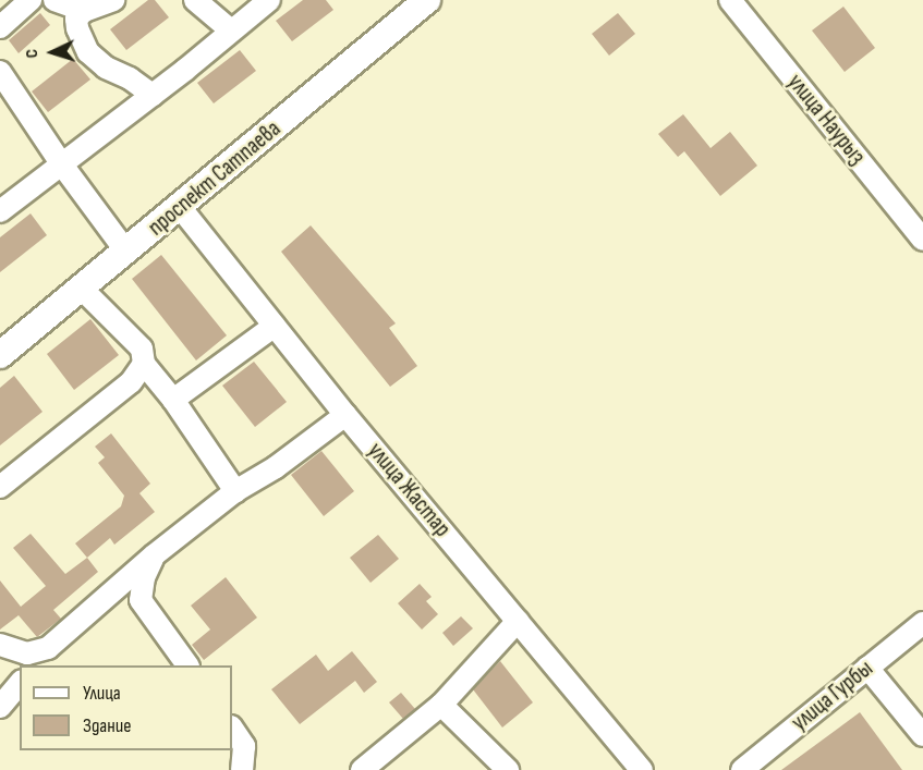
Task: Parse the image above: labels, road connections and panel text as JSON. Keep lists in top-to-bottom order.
{
  "streets": {
    "street": [
      "улица Наурыз",
      "проспект Сатпаева",
      "улица Жастар",
      "улица Гурбы"
    ]
  },
  "crossings": [
    ["проспект Сатпаева", "улица Жастар"]
  ],
  "legend": ["Улица", "Здание"],
  "north": "left"
}
